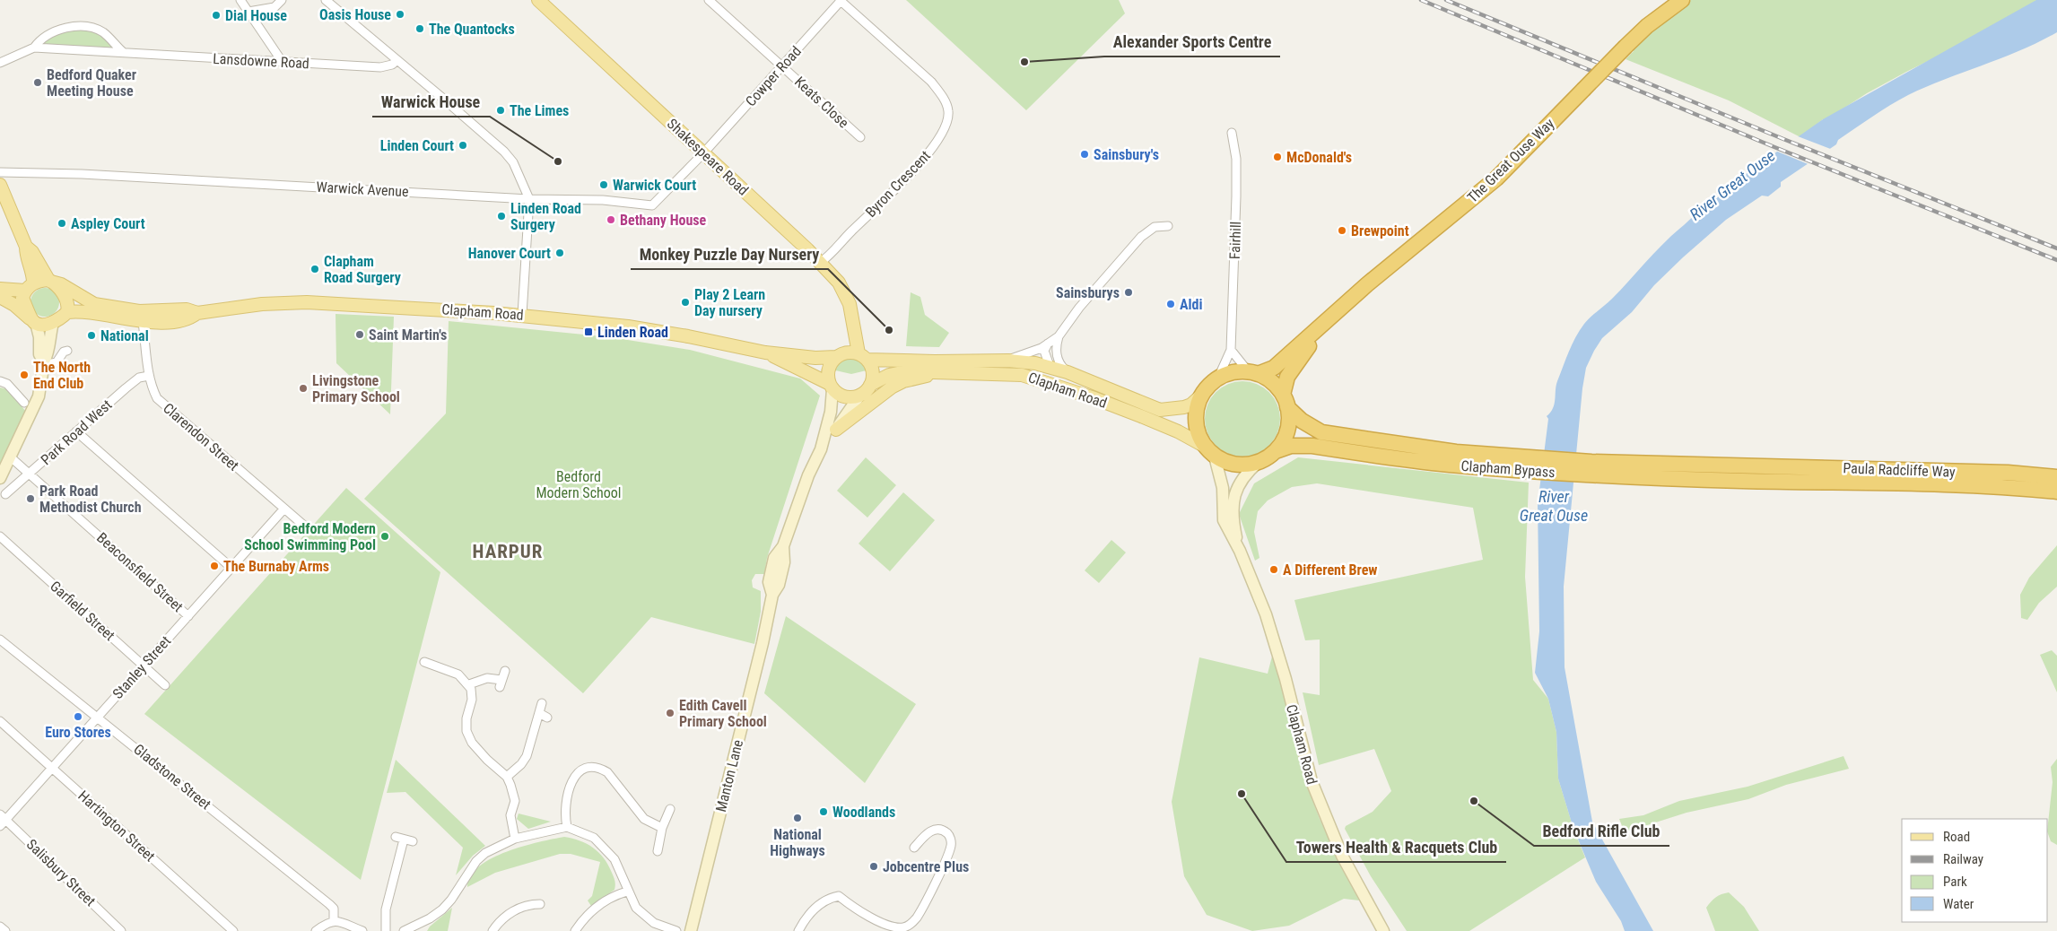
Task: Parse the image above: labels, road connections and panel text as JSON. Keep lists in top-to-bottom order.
{
  "streets": {
    "highway": ["The Great Ouse Way", "Clapham Bypass", "Paula Radcliffe Way"],
    "main road": ["Shakespeare Road", "Clapham Road"],
    "street": [
      "Lansdowne Road",
      "Cowper Road",
      "Keats Close",
      "Byron Crescent",
      "Warwick Avenue",
      "Fairhill",
      "Park Road West",
      "Clarendon Street",
      "Beaconsfield Street",
      "Garfield Street",
      "Stanley Street",
      "Manton Lane",
      "Gladstone Street",
      "Hartington Street",
      "Salisbury Street"
    ]
  },
  "crossings": [
    ["Cowper Road", "Keats Close"],
    ["Cowper Road", "Shakespeare Road"],
    ["Cowper Road", "Byron Crescent"],
    ["Cowper Road", "Warwick Avenue"],
    ["Shakespeare Road", "Byron Crescent"],
    ["Shakespeare Road", "Warwick Avenue"],
    ["Shakespeare Road", "Clapham Road"],
    ["Shakespeare Road", "Manton Lane"],
    ["The Great Ouse Way", "Fairhill"],
    ["The Great Ouse Way", "Clapham Road"],
    ["The Great Ouse Way", "Clapham Bypass"],
    ["Fairhill", "Clapham Road"],
    ["Fairhill", "Clapham Bypass"],
    ["Clapham Road", "Clarendon Street"],
    ["Clapham Road", "Clapham Bypass"],
    ["Clapham Road", "Manton Lane"],
    ["Park Road West", "Clarendon Street"],
    ["Park Road West", "Beaconsfield Street"],
    ["Clarendon Street", "Stanley Street"],
    ["Clapham Bypass", "Paula Radcliffe Way"],
    ["Beaconsfield Street", "Stanley Street"],
    ["Garfield Street", "Stanley Street"],
    ["Stanley Street", "Gladstone Street"],
    ["Stanley Street", "Hartington Street"],
    ["Stanley Street", "Salisbury Street"]
  ],
  "districts": ["HARPUR"],
  "water": ["River Great Ouse"],
  "parks": ["Bedford Modern School"],
  "places": {
    "other": [
      "Oasis House",
      "Dial House",
      "The Quantocks",
      "Alexander Sports Centre",
      "Bedford Quaker Meeting House",
      "The Limes",
      "Linden Court",
      "Sainsbury's",
      "McDonald's",
      "Warwick House",
      "Warwick Court",
      "Linden Road Surgery",
      "Bethany House",
      "Aspley Court",
      "Brewpoint",
      "Hanover Court",
      "Clapham Road Surgery",
      "Sainsburys",
      "Play 2 Learn Day nursery",
      "Aldi",
      "Monkey Puzzle Day Nursery",
      "Saint Martin's",
      "National",
      "The North End Club",
      "Livingstone Primary School",
      "Park Road Methodist Church",
      "Bedford Modern School Swimming Pool",
      "The Burnaby Arms",
      "A Different Brew",
      "Edith Cavell Primary School",
      "Euro Stores",
      "Towers Health & Racquets Club",
      "Bedford Rifle Club",
      "Woodlands",
      "National Highways",
      "Jobcentre Plus"
    ],
    "transit": ["Linden Road"]
  },
  "legend": [
    "Road",
    "Railway",
    "Park",
    "Water"
  ]
}
